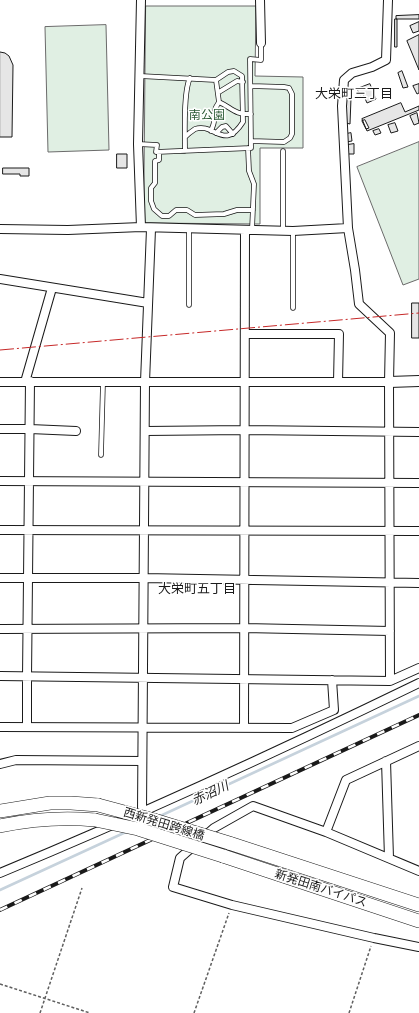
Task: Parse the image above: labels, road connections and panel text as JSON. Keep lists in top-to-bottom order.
{
  "streets": {
    "highway": ["西新発田跨線橋", "新発田南バイパス"]
  },
  "crossings": [
    ["西新発田跨線橋", "新発田南バイパス"]
  ],
  "districts": ["大栄町三丁目", "大栄町五丁目"],
  "water": ["赤沼川"],
  "parks": ["南公園"]
}
